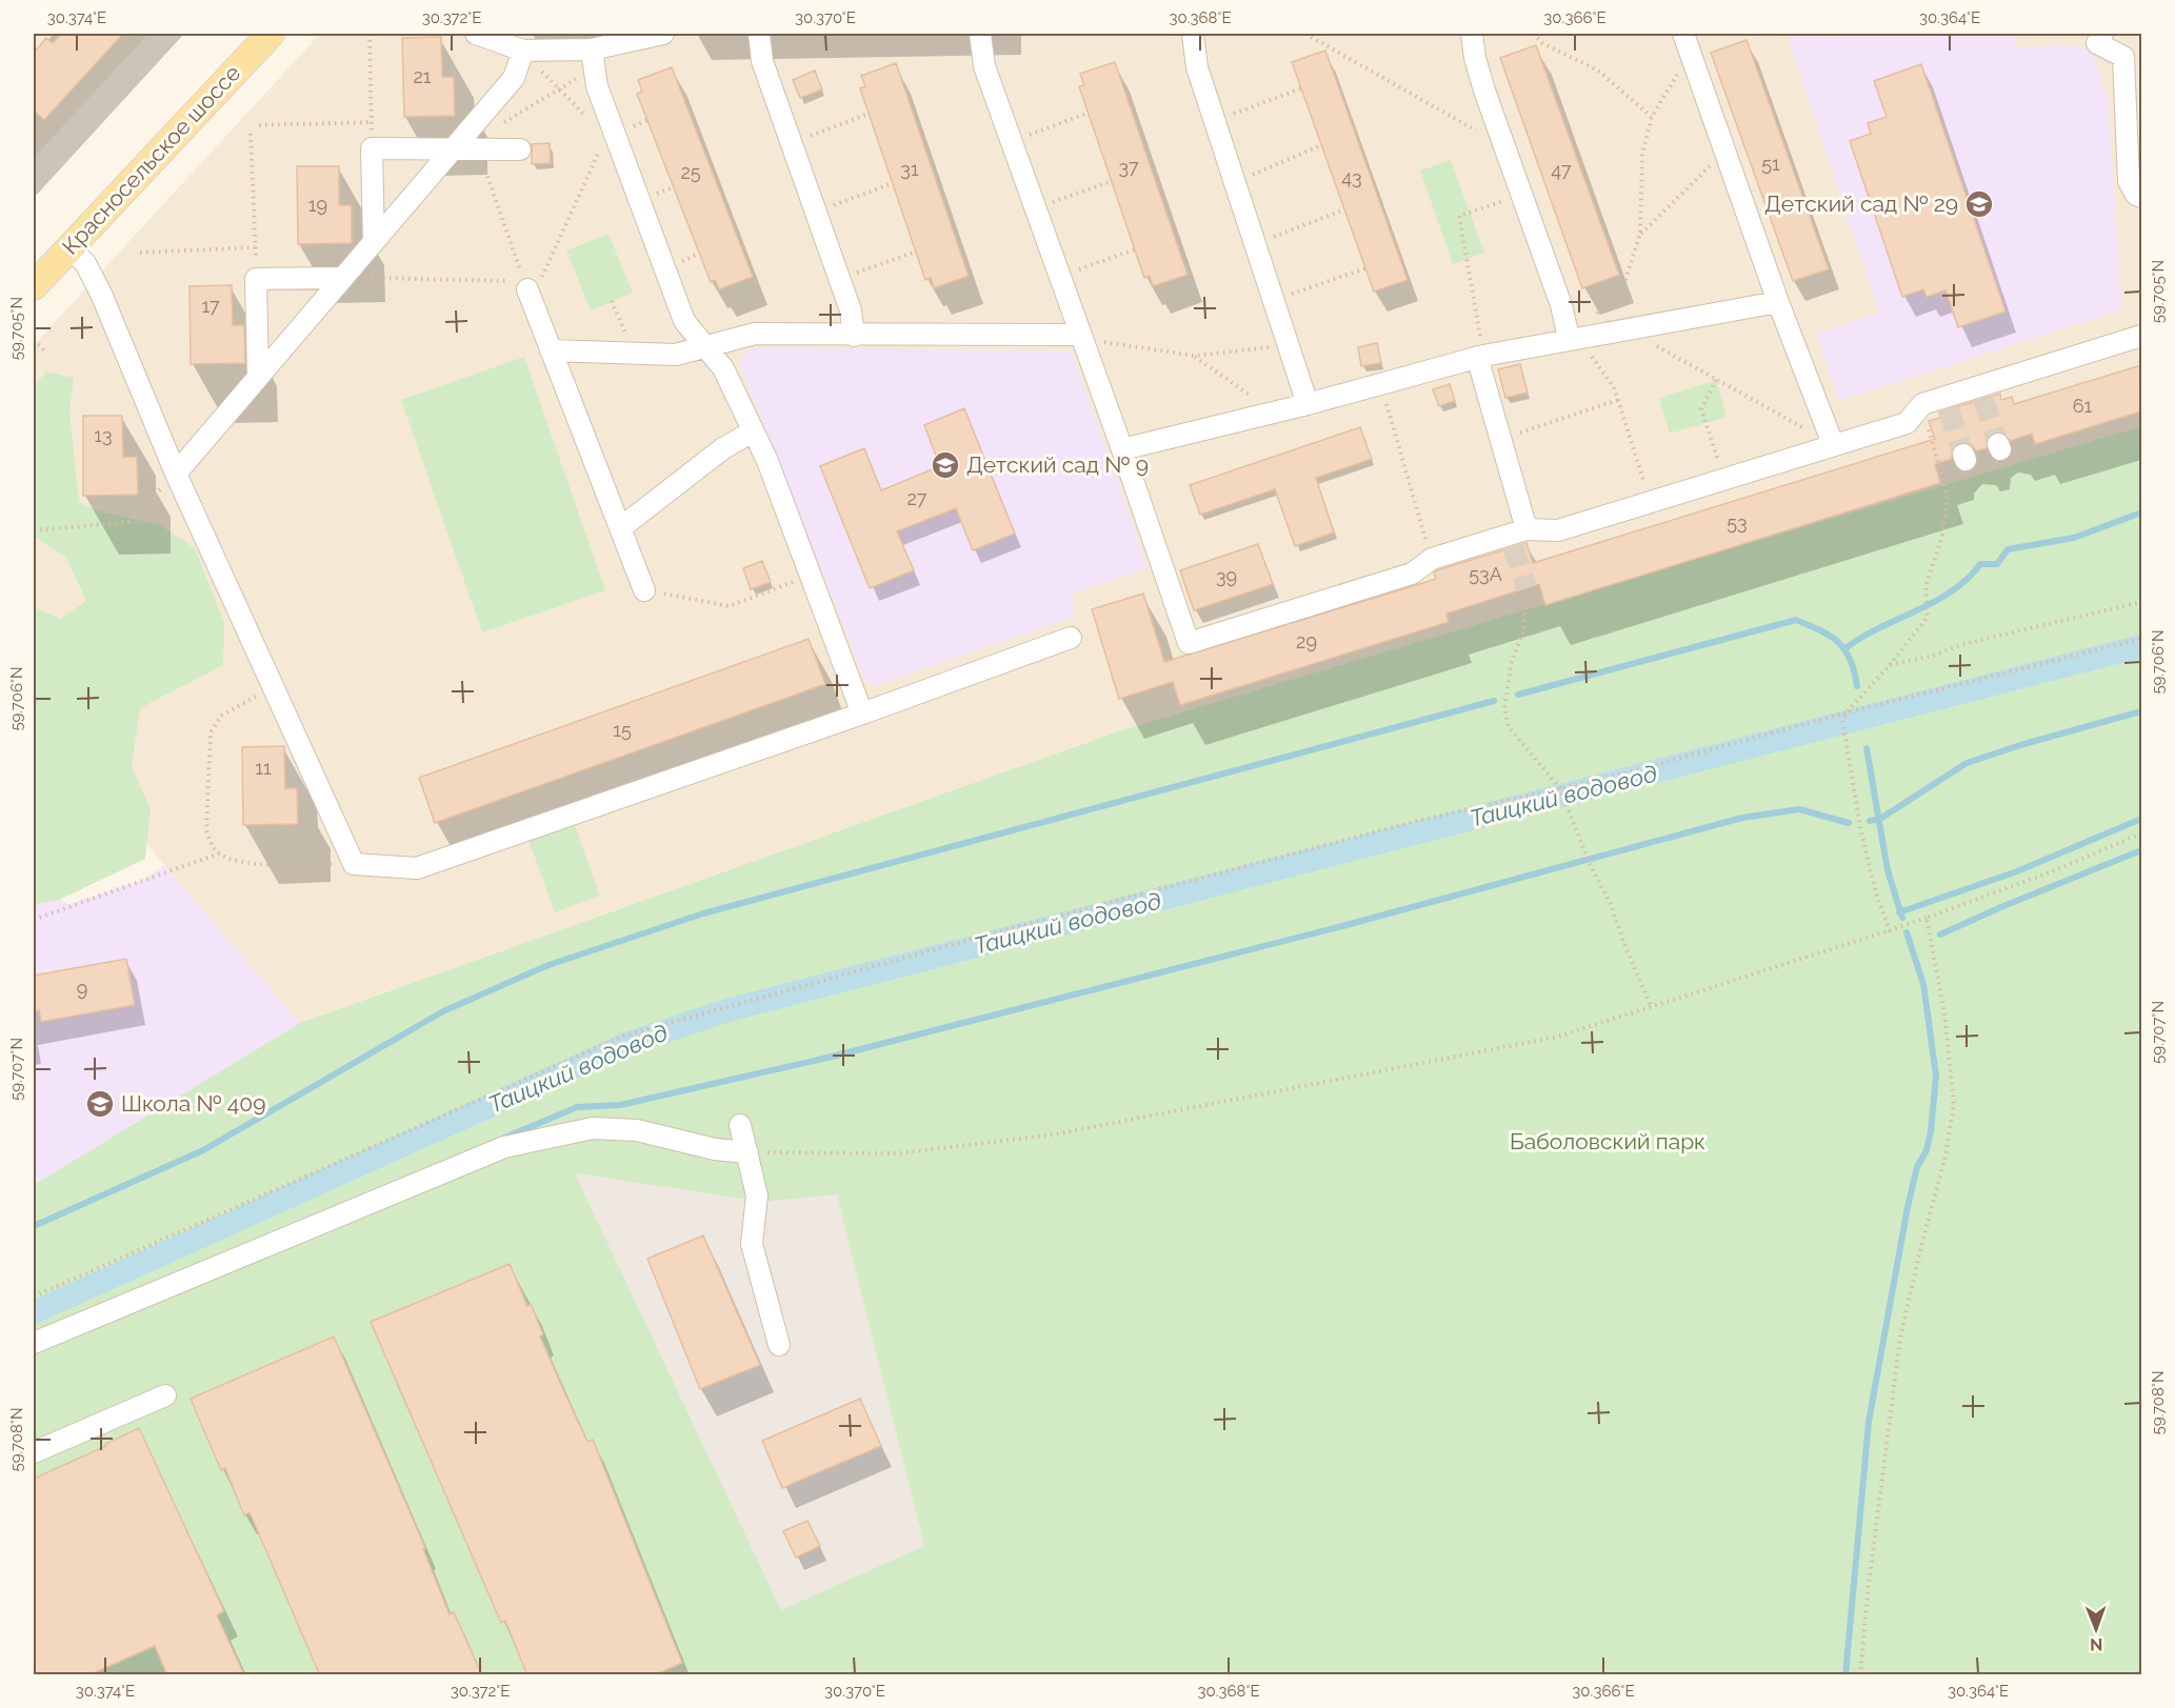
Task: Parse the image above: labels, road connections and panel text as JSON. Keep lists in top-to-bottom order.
{
  "streets": {
    "main road": ["Красносельское шоссе"]
  },
  "water": ["Таицкий водовод"],
  "parks": ["Баболовский парк"],
  "places": {
    "school or university": ["Детский сад № 29", "Детский сад № 9", "Школа № 409"]
  },
  "house_numbers": [
    "21",
    "51",
    "37",
    "31",
    "47",
    "25",
    "43",
    "19",
    "17",
    "61",
    "13",
    "27",
    "53",
    "53А",
    "39",
    "29",
    "15",
    "11",
    "9"
  ],
  "north": "bottom",
  "coordinates": [
    "30.374°E",
    "30.372°E",
    "30.370°E",
    "30.368°E",
    "30.366°E",
    "30.364°E",
    "59.705°N",
    "59.706°N",
    "59.707°N",
    "59.708°N"
  ]
}
